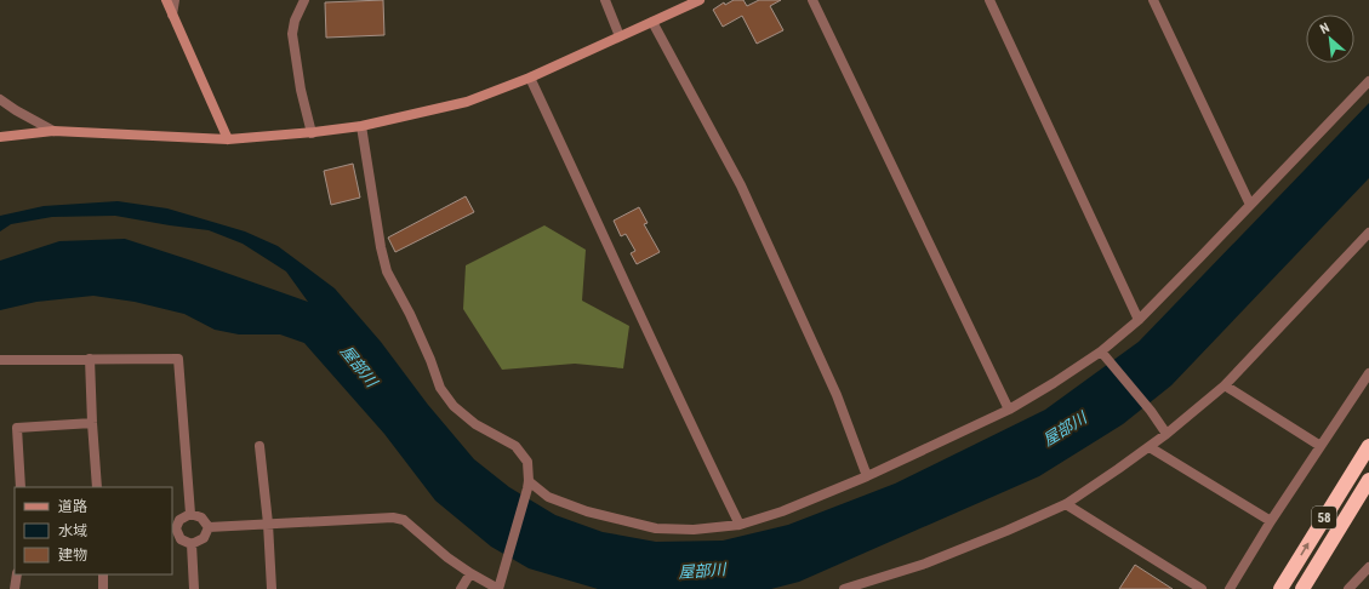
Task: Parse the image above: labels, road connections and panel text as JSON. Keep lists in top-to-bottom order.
{
  "streets": {
    "highway": ["58"]
  },
  "water": ["屋部川"],
  "legend": ["道路", "水域", "建物"],
  "north": "top left"
}
